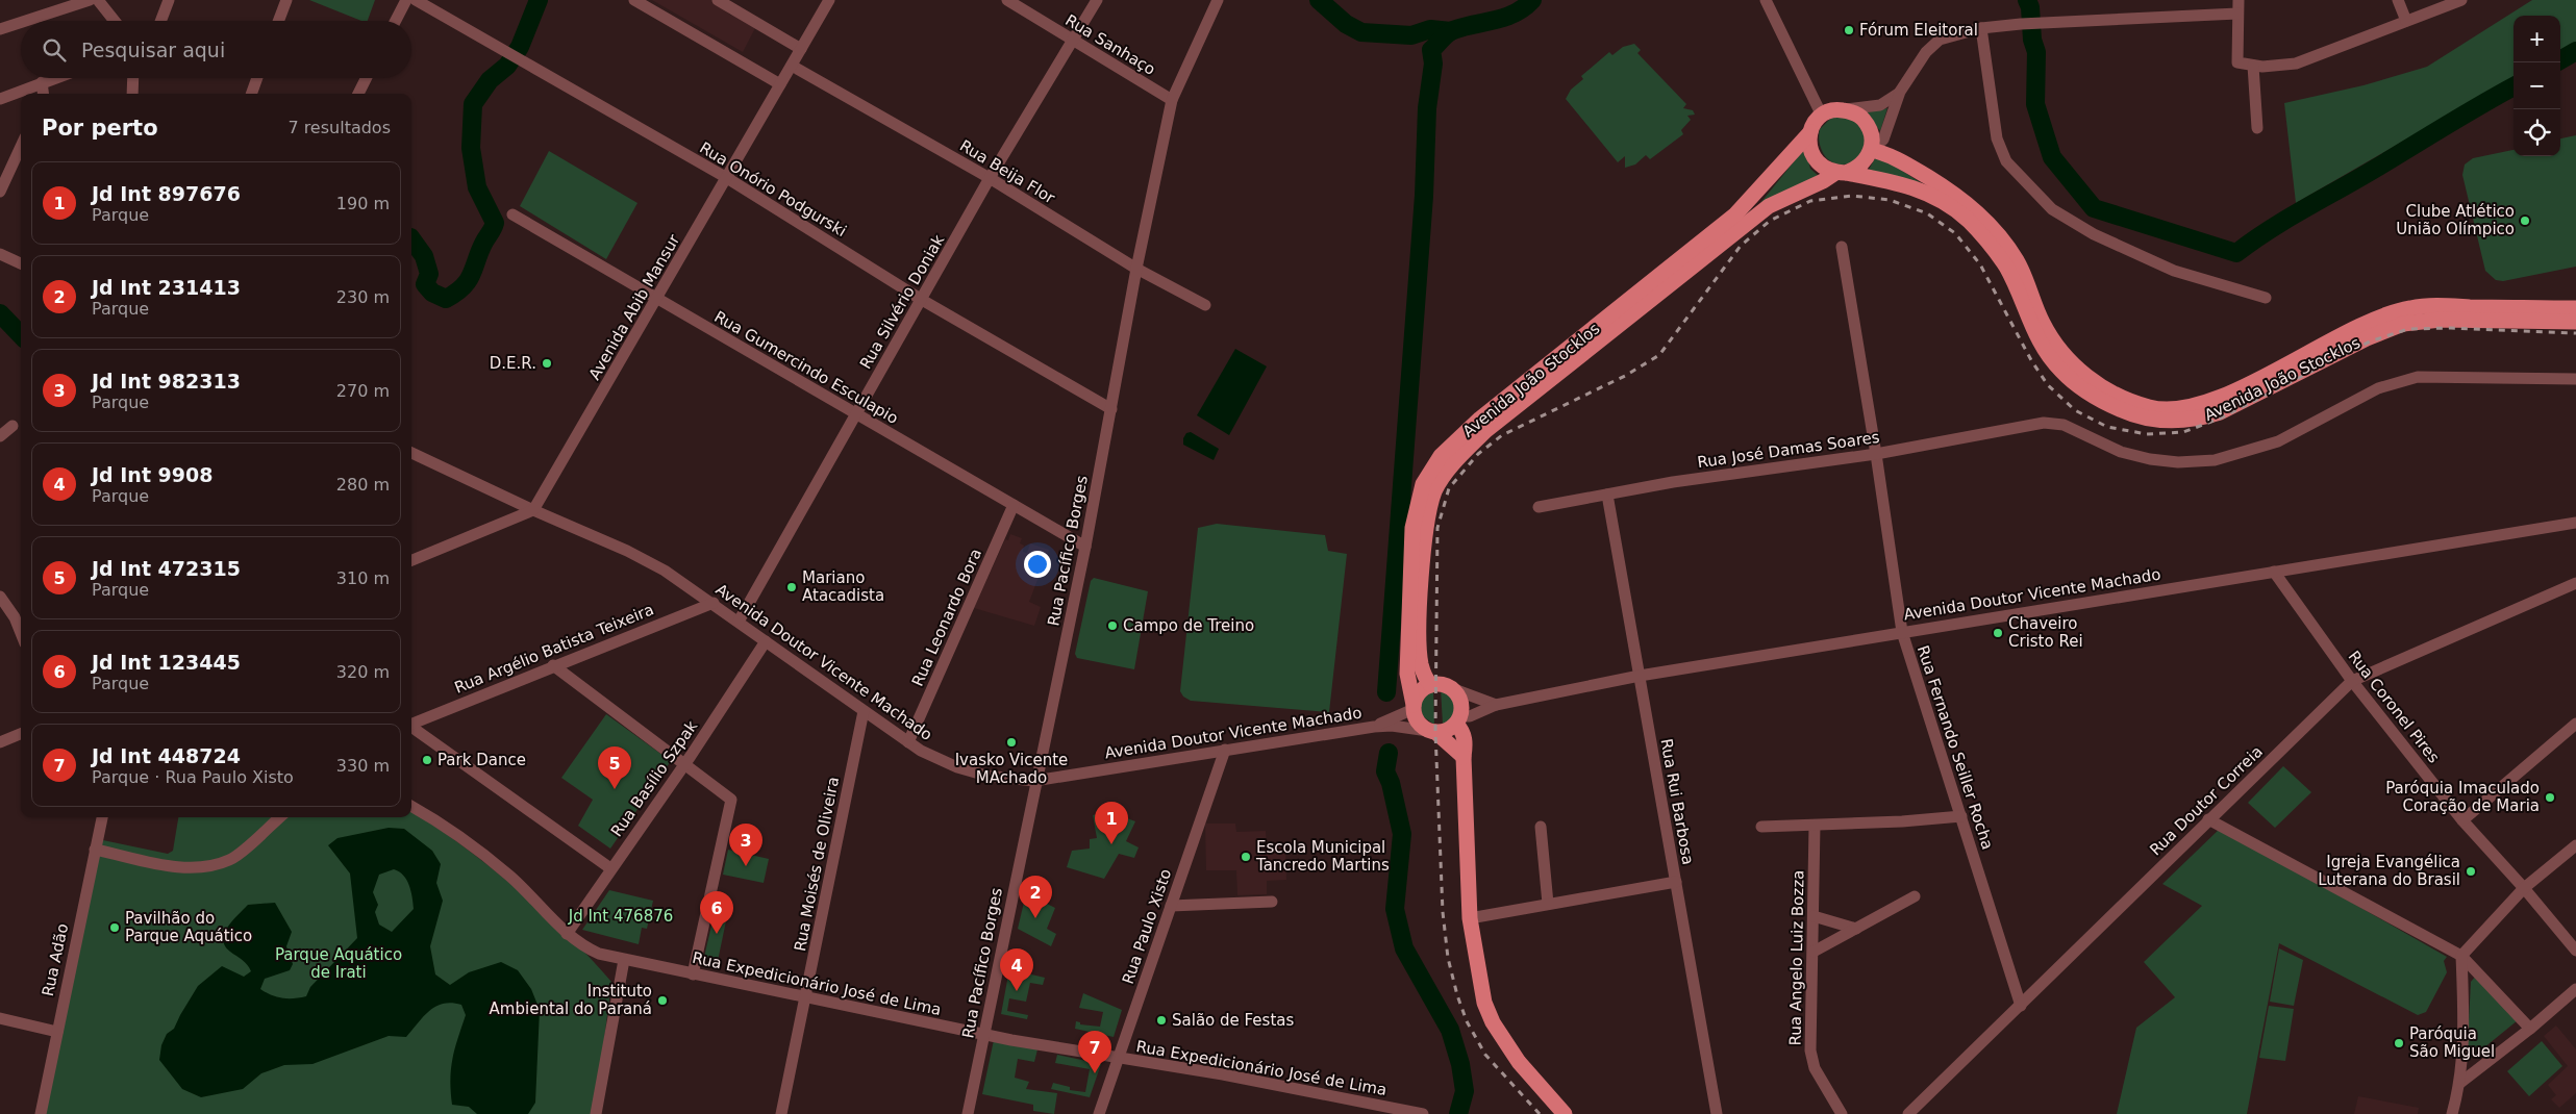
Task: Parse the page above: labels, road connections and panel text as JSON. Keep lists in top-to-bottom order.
{
  "streets": {
    "main road": ["Avenida João Stocklos"],
    "street": [
      "Rua Sanhaço",
      "Rua Beija Flor",
      "Rua Onório Podgurski",
      "Rua Silvério Doniak",
      "Avenida Abib Mansur",
      "Rua Gumercindo Esculapio",
      "Rua José Damas Soares",
      "Rua Pacífico Borges",
      "Avenida Doutor Vicente Machado",
      "Rua Leonardo Bora",
      "Rua Argélio Batista Teixeira",
      "Rua Coronel Pires",
      "Rua Fernando Seiller Rocha",
      "Rua Basílio Szpak",
      "Rua Doutor Correia",
      "Rua Rui Barbosa",
      "Rua Moisés de Oliveira",
      "Rua Paulo Xisto",
      "Rua Angelo Luiz Bozza",
      "Rua Adão",
      "Rua Expedicionário José de Lima"
    ]
  },
  "crossings": [
    ["Rua Sanhaço", "Rua Silvério Doniak"],
    ["Rua Sanhaço", "Rua Pacífico Borges"],
    ["Rua Beija Flor", "Rua Silvério Doniak"],
    ["Rua Beija Flor", "Avenida Abib Mansur"],
    ["Rua Beija Flor", "Rua Pacífico Borges"],
    ["Rua Onório Podgurski", "Rua Silvério Doniak"],
    ["Rua Onório Podgurski", "Avenida Abib Mansur"],
    ["Rua Onório Podgurski", "Rua Pacífico Borges"],
    ["Rua Silvério Doniak", "Rua Gumercindo Esculapio"],
    ["Rua Silvério Doniak", "Avenida Doutor Vicente Machado"],
    ["Avenida Abib Mansur", "Rua Gumercindo Esculapio"],
    ["Avenida Abib Mansur", "Avenida Doutor Vicente Machado"],
    ["Rua Gumercindo Esculapio", "Rua Pacífico Borges"],
    ["Rua Gumercindo Esculapio", "Rua Leonardo Bora"],
    ["Avenida João Stocklos", "Avenida Doutor Vicente Machado"],
    ["Rua José Damas Soares", "Rua Fernando Seiller Rocha"],
    ["Rua José Damas Soares", "Rua Rui Barbosa"],
    ["Rua Pacífico Borges", "Avenida Doutor Vicente Machado"],
    ["Rua Pacífico Borges", "Rua Expedicionário José de Lima"],
    ["Avenida Doutor Vicente Machado", "Rua Leonardo Bora"],
    ["Avenida Doutor Vicente Machado", "Rua Argélio Batista Teixeira"],
    ["Avenida Doutor Vicente Machado", "Rua Coronel Pires"],
    ["Avenida Doutor Vicente Machado", "Rua Fernando Seiller Rocha"],
    ["Avenida Doutor Vicente Machado", "Rua Basílio Szpak"],
    ["Avenida Doutor Vicente Machado", "Rua Rui Barbosa"],
    ["Avenida Doutor Vicente Machado", "Rua Moisés de Oliveira"],
    ["Avenida Doutor Vicente Machado", "Rua Paulo Xisto"],
    ["Rua Coronel Pires", "Rua Doutor Correia"],
    ["Rua Fernando Seiller Rocha", "Rua Doutor Correia"],
    ["Rua Basílio Szpak", "Rua Expedicionário José de Lima"],
    ["Rua Moisés de Oliveira", "Rua Expedicionário José de Lima"],
    ["Rua Paulo Xisto", "Rua Expedicionário José de Lima"]
  ],
  "parks": ["Jd Int 476876", "Parque Aquático de Irati"],
  "places": [
    "Fórum Eleitoral",
    "Clube Atlético União Olímpico",
    "D.E.R.",
    "Mariano Atacadista",
    "Campo de Treino",
    "Chaveiro Cristo Rei",
    "Ivasko Vicente MAchado",
    "Park Dance",
    "Paróquia Imaculado Coração de Maria",
    "Escola Municipal Tancredo Martins",
    "Igreja Evangélica Luterana do Brasil",
    "Pavilhão do Parque Aquático",
    "Instituto Ambiental do Paraná",
    "Salão de Festas",
    "Paróquia São Miguel"
  ],
  "page": {
    "map_buttons": ["+", "−"],
    "search": "Pesquisar aqui",
    "heading": ["Por perto", "7 resultados"],
    "list": [
      {
        "mark": "1",
        "name": "Jd Int 897676",
        "note": "Parque",
        "value": "190 m"
      },
      {
        "mark": "2",
        "name": "Jd Int 231413",
        "note": "Parque",
        "value": "230 m"
      },
      {
        "mark": "3",
        "name": "Jd Int 982313",
        "note": "Parque",
        "value": "270 m"
      },
      {
        "mark": "4",
        "name": "Jd Int 9908",
        "note": "Parque",
        "value": "280 m"
      },
      {
        "mark": "5",
        "name": "Jd Int 472315",
        "note": "Parque",
        "value": "310 m"
      },
      {
        "mark": "6",
        "name": "Jd Int 123445",
        "note": "Parque",
        "value": "320 m"
      },
      {
        "mark": "7",
        "name": "Jd Int 448724",
        "note": "Parque · Rua Paulo Xisto",
        "value": "330 m"
      }
    ],
    "pins": [
      "5",
      "1",
      "3",
      "2",
      "6",
      "4",
      "7"
    ]
  }
}
